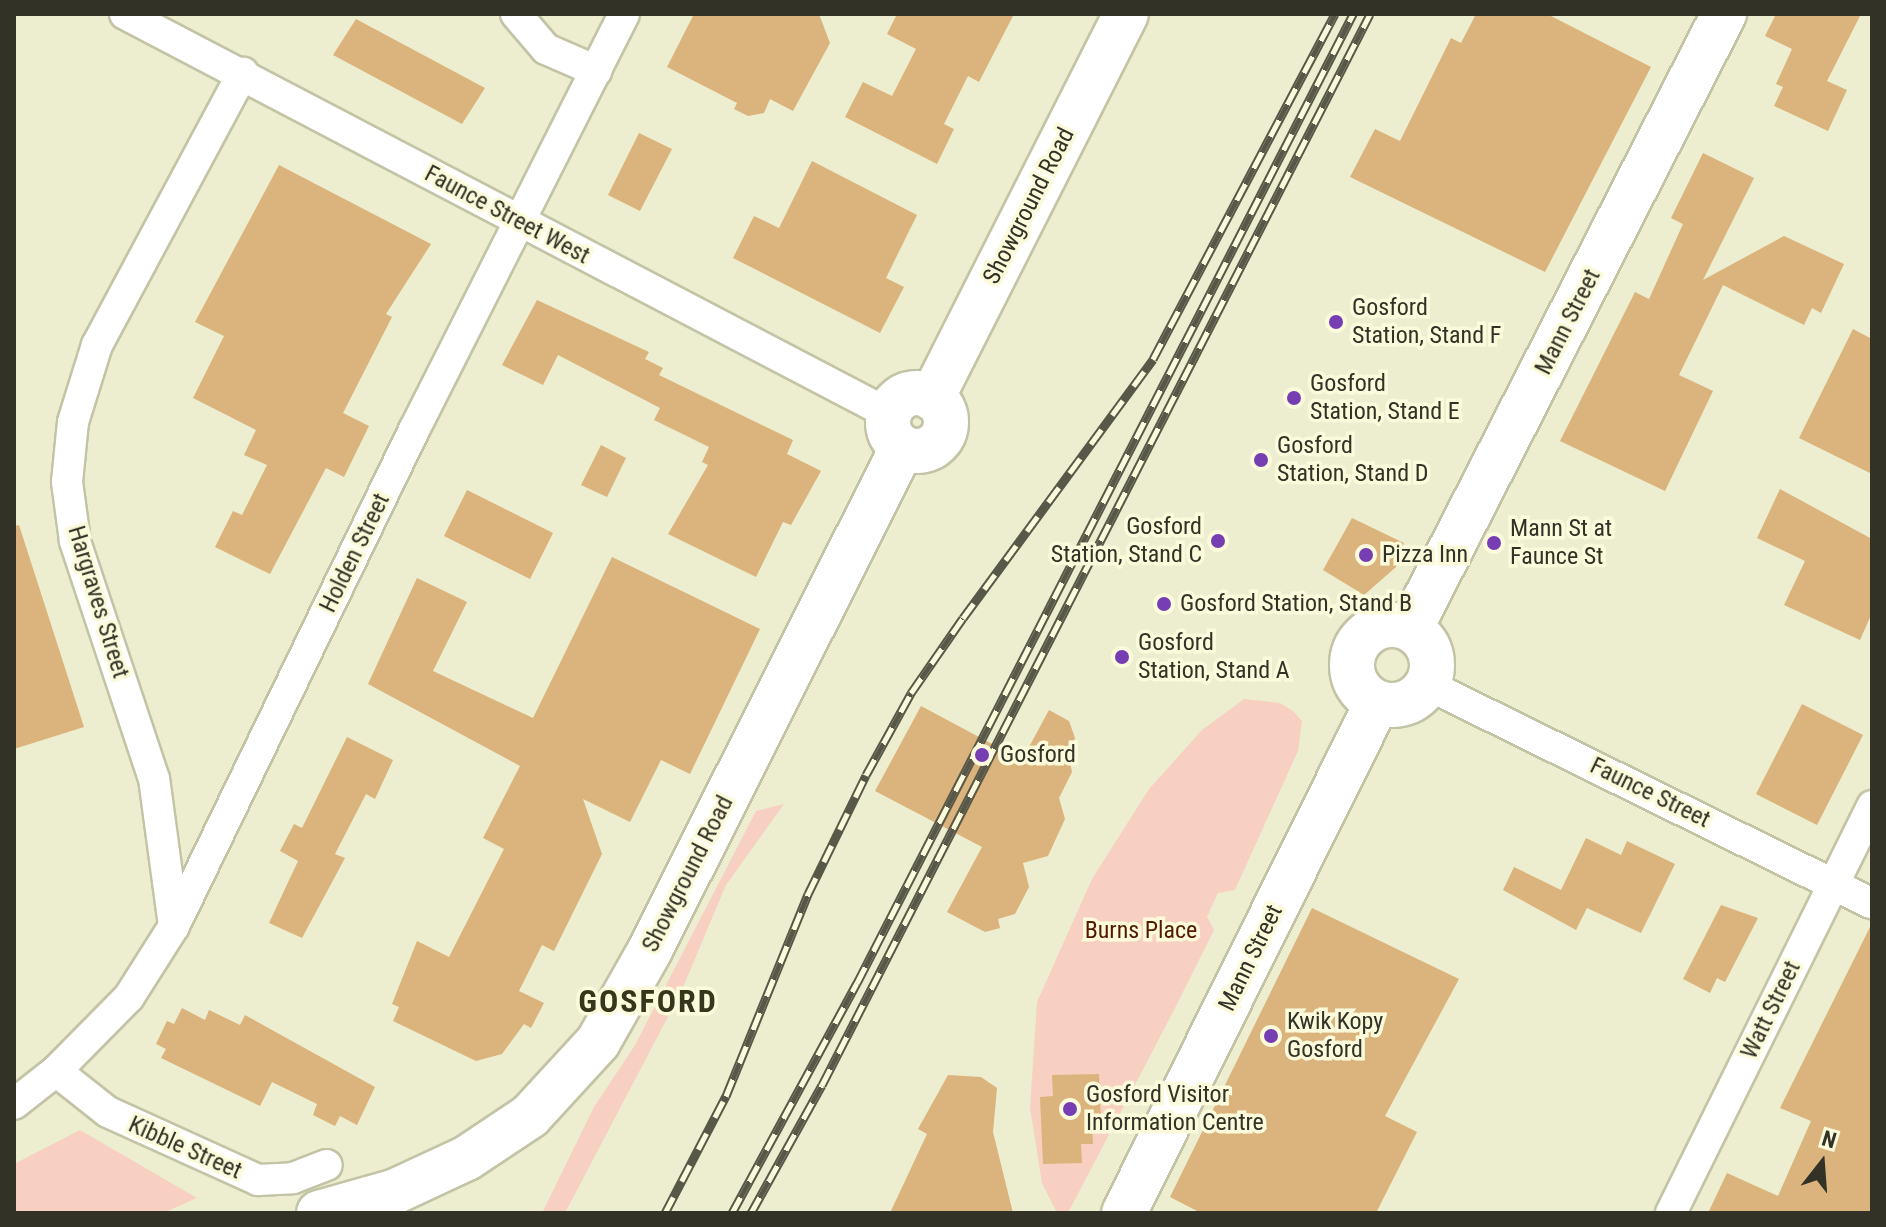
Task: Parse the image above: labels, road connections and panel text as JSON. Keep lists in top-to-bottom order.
{
  "streets": {
    "street": [
      "Showground Road",
      "Faunce Street West",
      "Mann Street",
      "Holden Street",
      "Hargraves Street",
      "Faunce Street",
      "Watt Street",
      "Kibble Street"
    ]
  },
  "crossings": [
    ["Showground Road", "Faunce Street West"],
    ["Faunce Street West", "Holden Street"],
    ["Faunce Street West", "Hargraves Street"],
    ["Mann Street", "Faunce Street"],
    ["Holden Street", "Hargraves Street"],
    ["Holden Street", "Kibble Street"],
    ["Faunce Street", "Watt Street"]
  ],
  "districts": ["GOSFORD"],
  "parks": ["Burns Place"],
  "places": [
    "Gosford Station, Stand F",
    "Gosford Station, Stand E",
    "Gosford Station, Stand D",
    "Gosford Station, Stand C",
    "Mann St at Faunce St",
    "Pizza Inn",
    "Gosford Station, Stand B",
    "Gosford Station, Stand A",
    "Gosford",
    "Kwik Kopy Gosford",
    "Gosford Visitor Information Centre"
  ],
  "north": "top"
}
